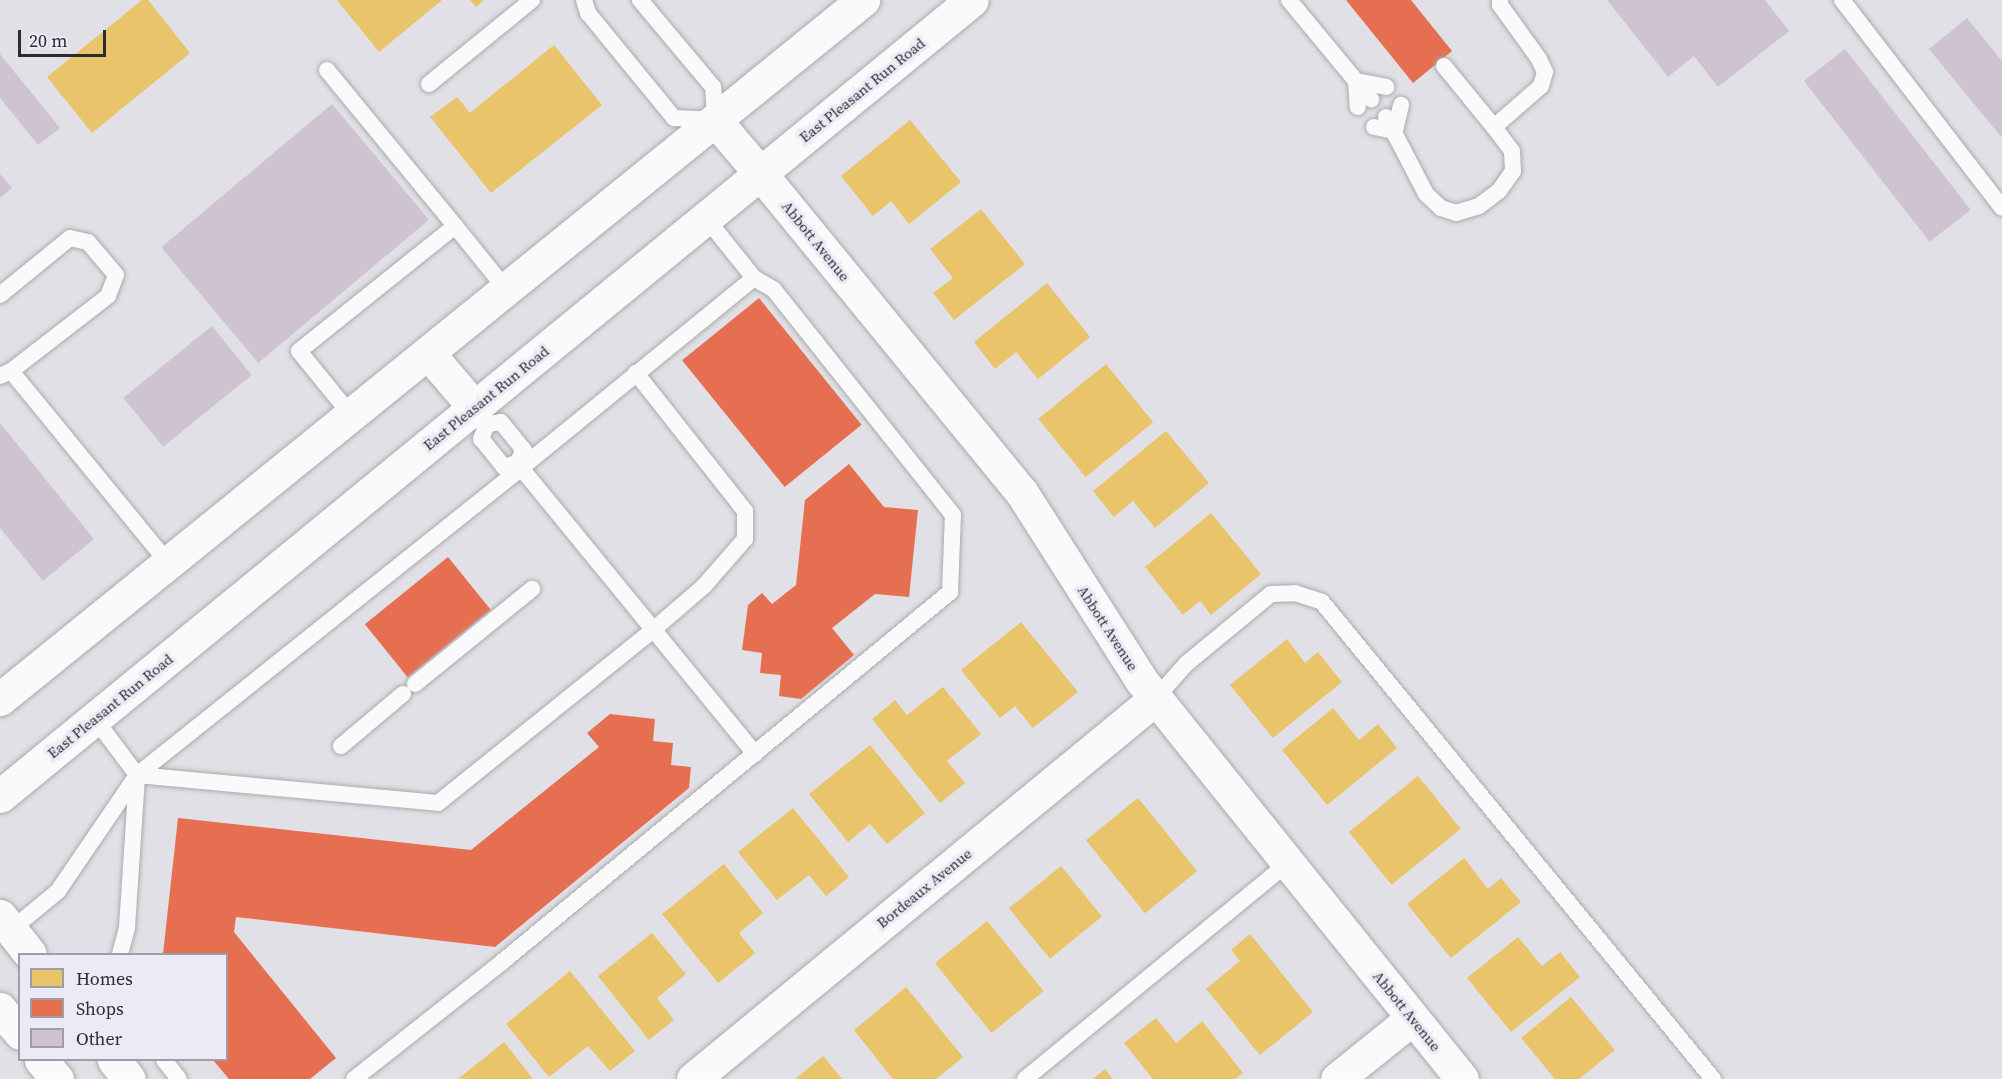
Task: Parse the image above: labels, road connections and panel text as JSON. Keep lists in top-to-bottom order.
{
  "streets": {
    "main road": ["East Pleasant Run Road", "Abbott Avenue", "Bordeaux Avenue"]
  },
  "crossings": [
    ["East Pleasant Run Road", "Abbott Avenue"],
    ["Abbott Avenue", "Bordeaux Avenue"]
  ],
  "legend": ["Homes", "Shops", "Other"],
  "scale_bar": "20 m"
}
